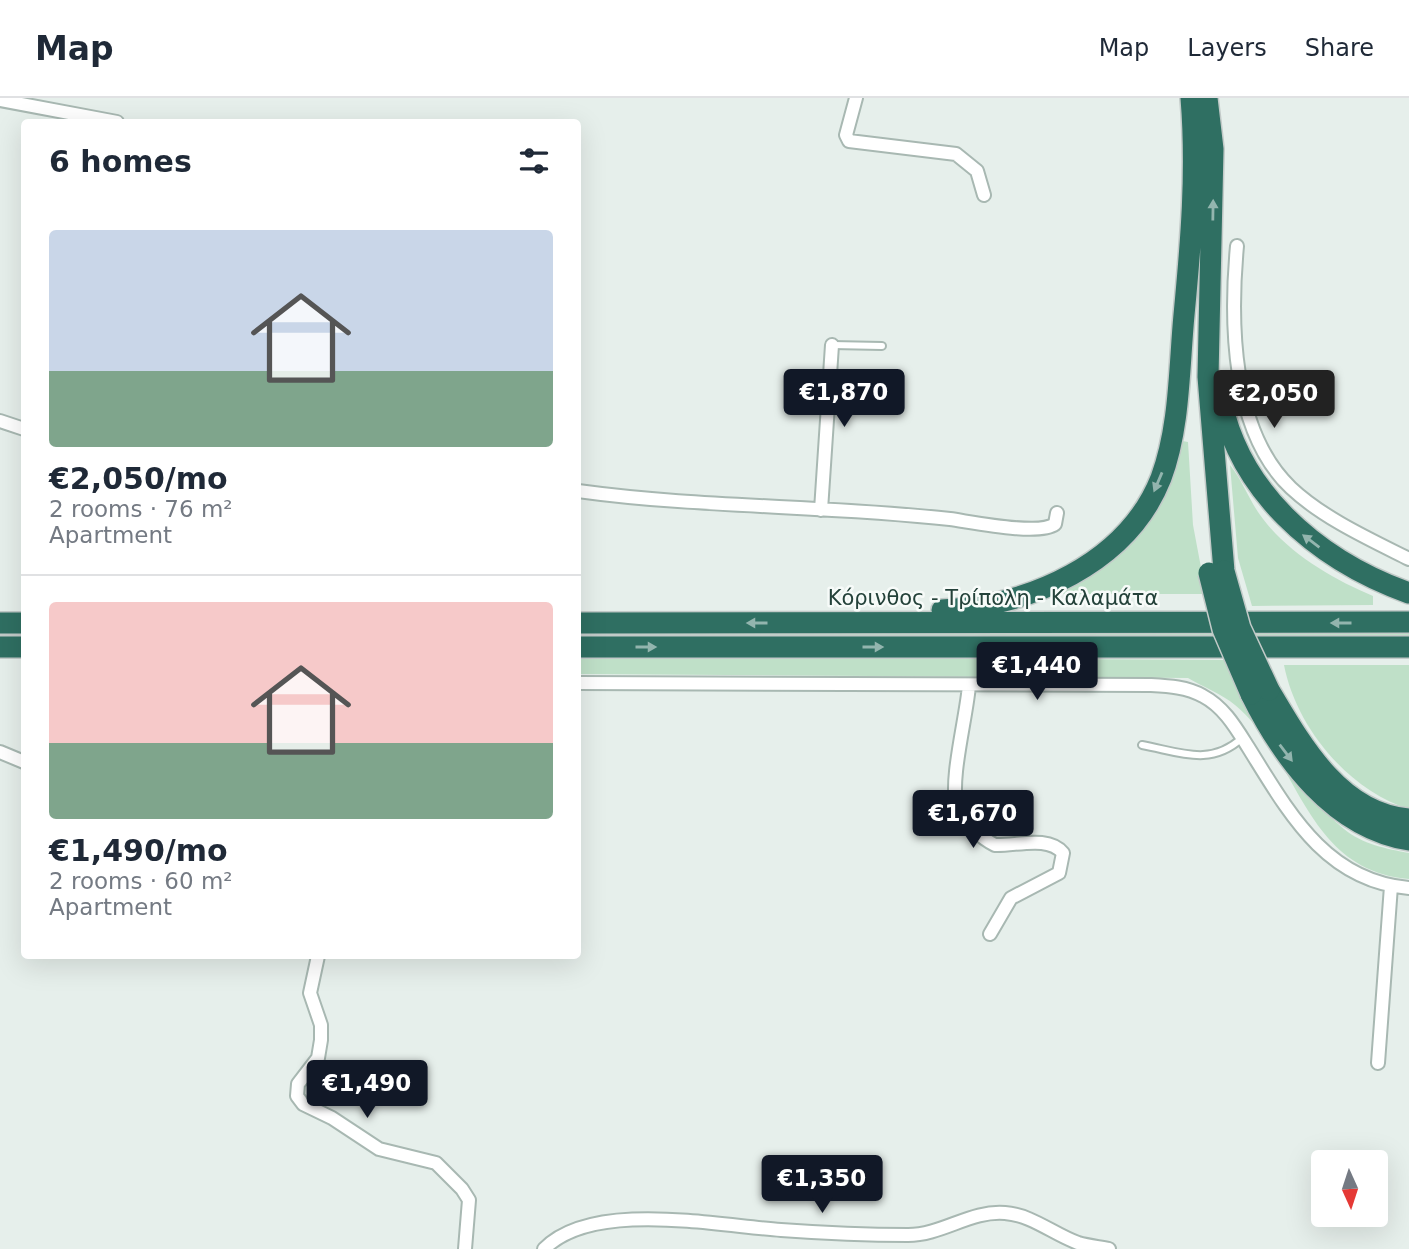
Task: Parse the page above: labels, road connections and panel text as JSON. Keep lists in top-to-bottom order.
{
  "streets": {
    "highway": ["Κόρινθος - Τρίπολη - Καλαμάτα"]
  },
  "north": "bottom",
  "page": {
    "header": "Map",
    "nav": ["Map", "Layers", "Share"],
    "heading": "6 homes",
    "list": [
      {
        "name": "€2,050/mo",
        "note": "2 rooms · 76 m² · Apartment"
      },
      {
        "name": "€1,490/mo",
        "note": "2 rooms · 60 m² · Apartment"
      }
    ],
    "price": [
      "€1,870",
      "€2,050",
      "€1,440",
      "€1,670",
      "€1,490",
      "€1,350"
    ]
  }
}
